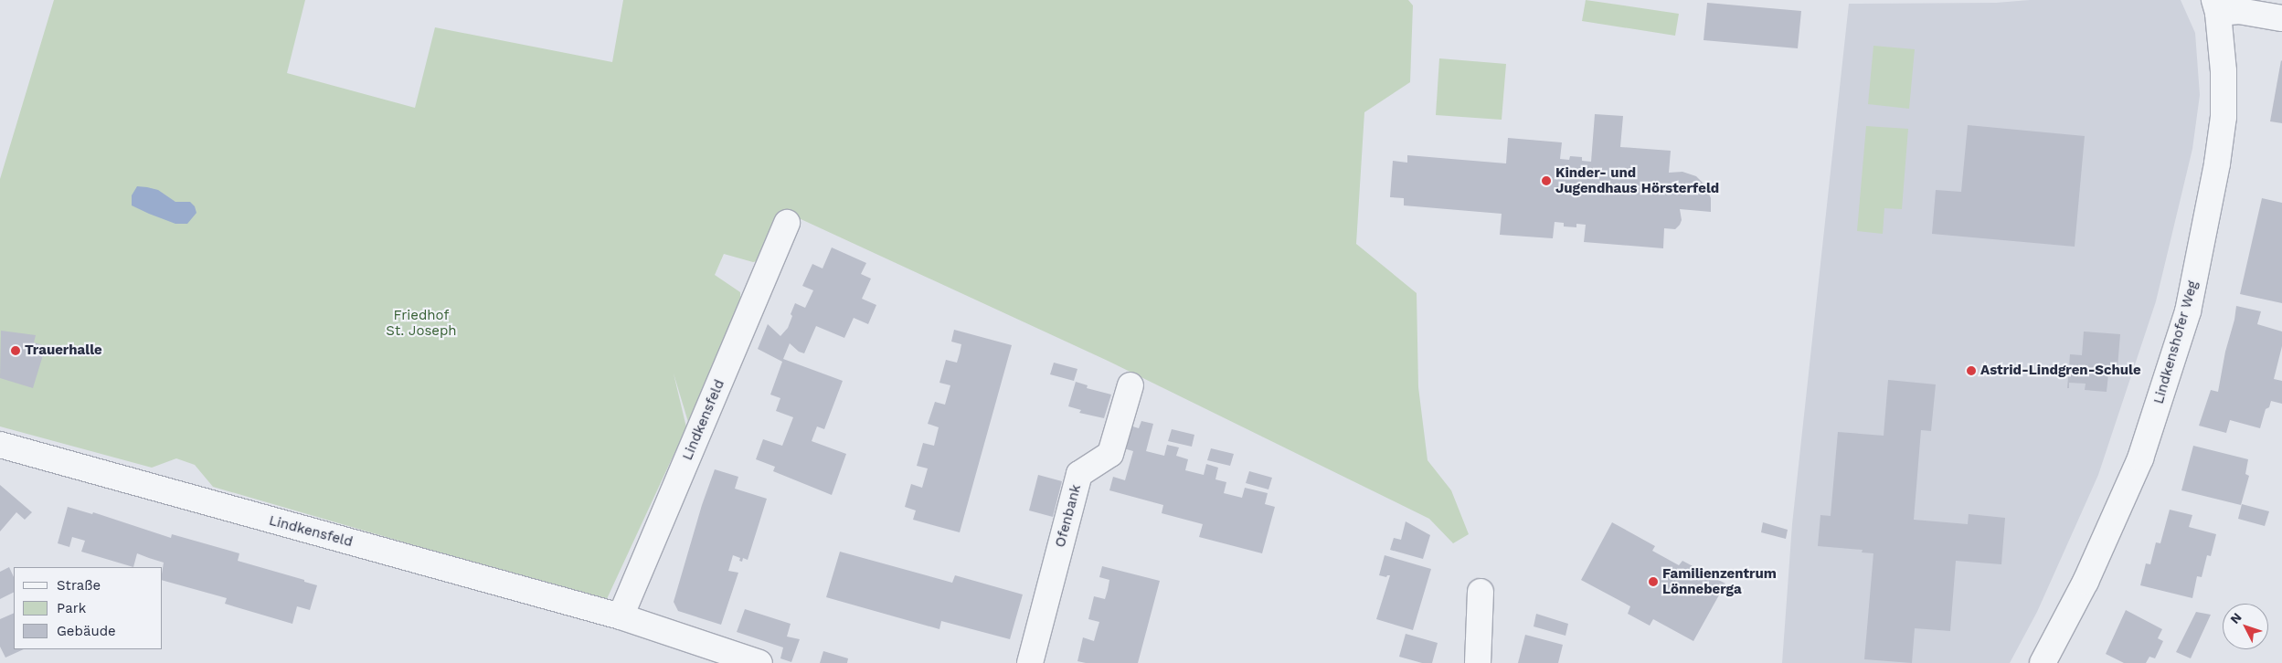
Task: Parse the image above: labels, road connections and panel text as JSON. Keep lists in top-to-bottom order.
{
  "streets": {
    "street": ["Lindkenshofer Weg", "Lindkensfeld", "Ofenbank"]
  },
  "parks": ["Friedhof St. Joseph"],
  "places": [
    "Kinder- und Jugendhaus Hörsterfeld",
    "Trauerhalle",
    "Astrid-Lindgren-Schule",
    "Familienzentrum Lönneberga"
  ],
  "legend": ["Straße", "Park", "Gebäude"],
  "north": "top left"
}
